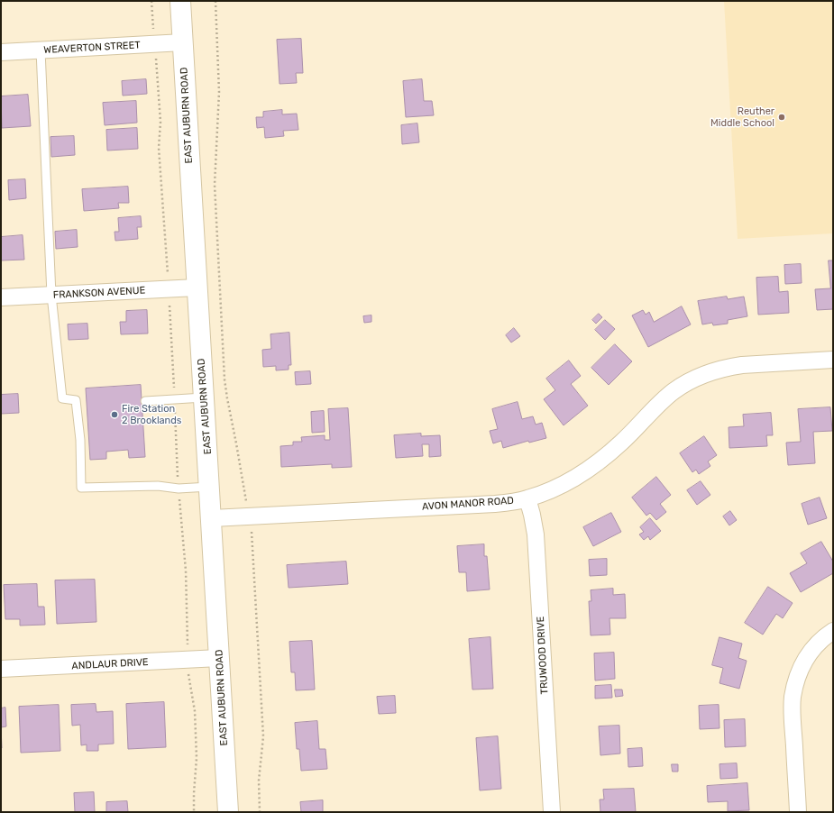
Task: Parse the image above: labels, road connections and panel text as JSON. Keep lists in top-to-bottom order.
{
  "streets": {
    "main road": ["EAST AUBURN ROAD"],
    "street": [
      "WEAVERTON STREET",
      "FRANKSON AVENUE",
      "AVON MANOR ROAD",
      "TRUWOOD DRIVE",
      "ANDLAUR DRIVE"
    ]
  },
  "crossings": [
    ["WEAVERTON STREET", "EAST AUBURN ROAD"],
    ["EAST AUBURN ROAD", "FRANKSON AVENUE"],
    ["EAST AUBURN ROAD", "AVON MANOR ROAD"],
    ["EAST AUBURN ROAD", "ANDLAUR DRIVE"],
    ["AVON MANOR ROAD", "TRUWOOD DRIVE"]
  ],
  "places": ["Reuther Middle School", "Fire Station 2 Brooklands"]
}
